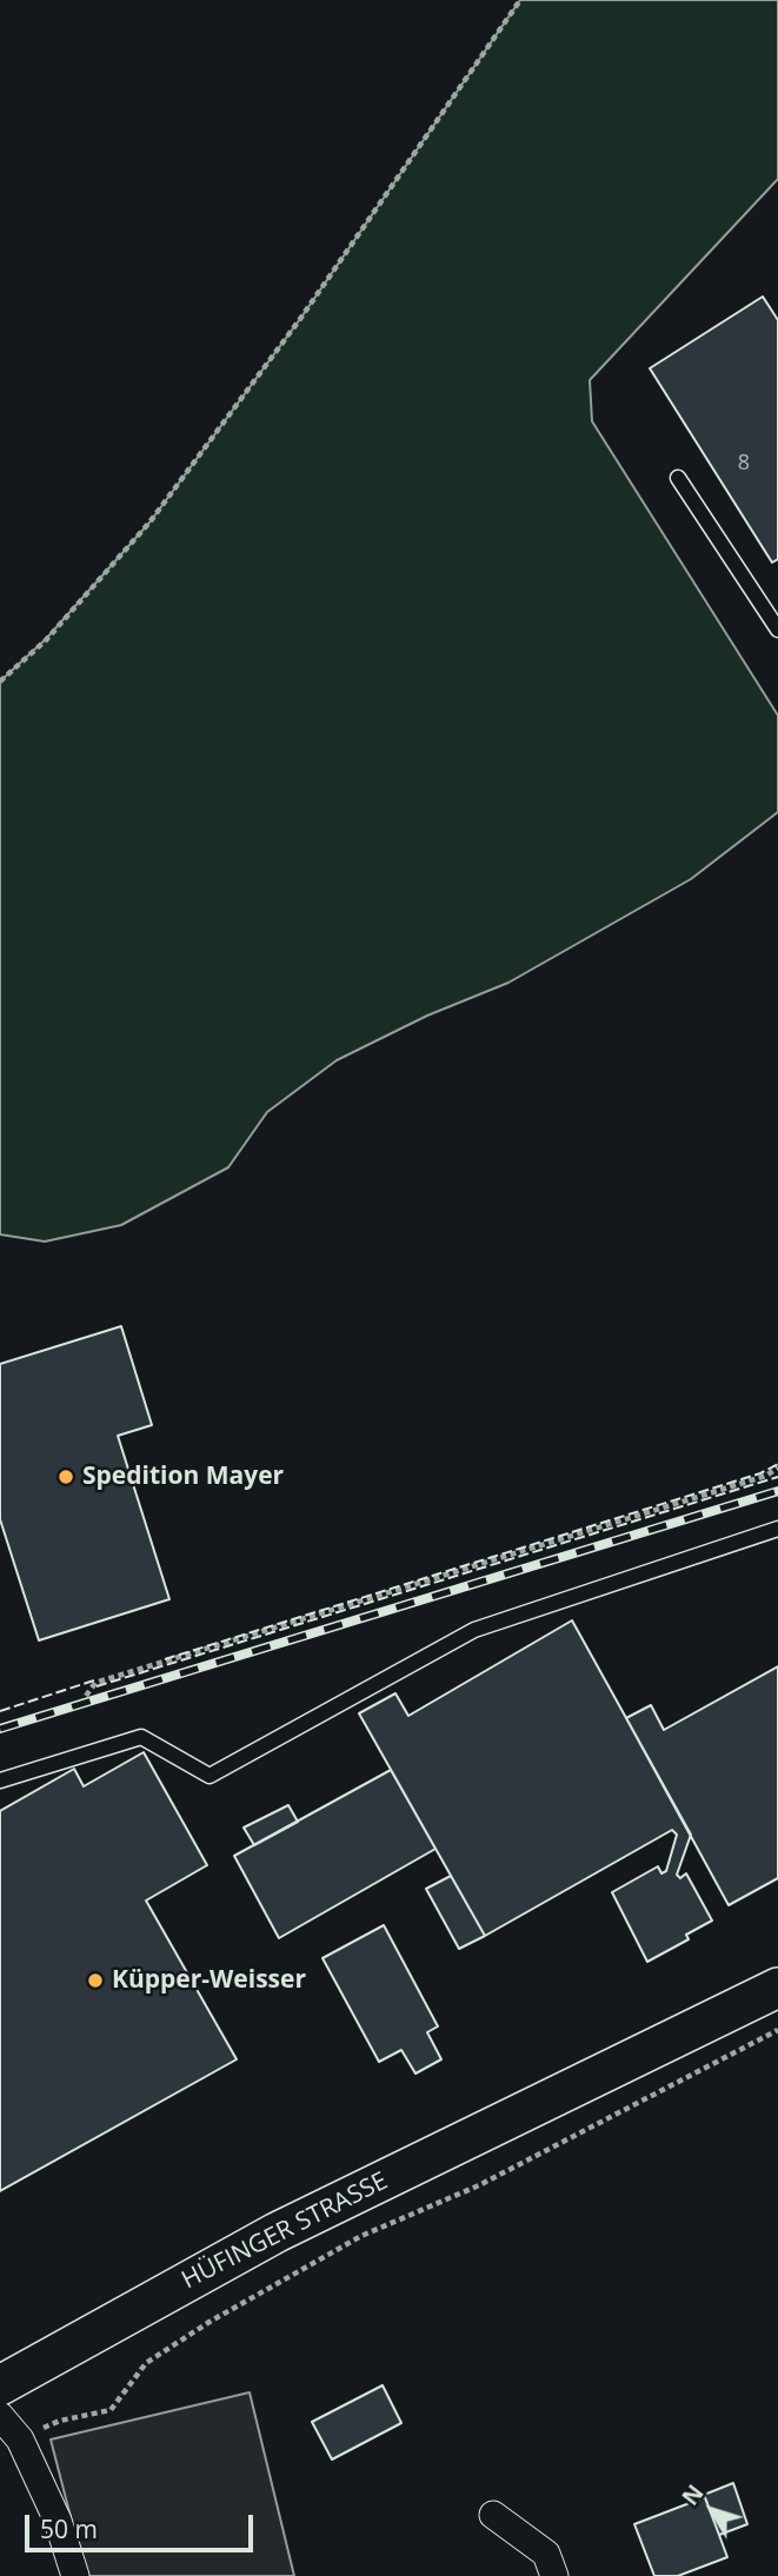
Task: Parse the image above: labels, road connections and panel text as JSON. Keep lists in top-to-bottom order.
{
  "streets": {
    "main road": ["HÜFINGER STRASSE"]
  },
  "places": ["Spedition Mayer", "Küpper-Weisser"],
  "house_numbers": ["8"],
  "scale_bar": "50 m",
  "north": "top left"
}
